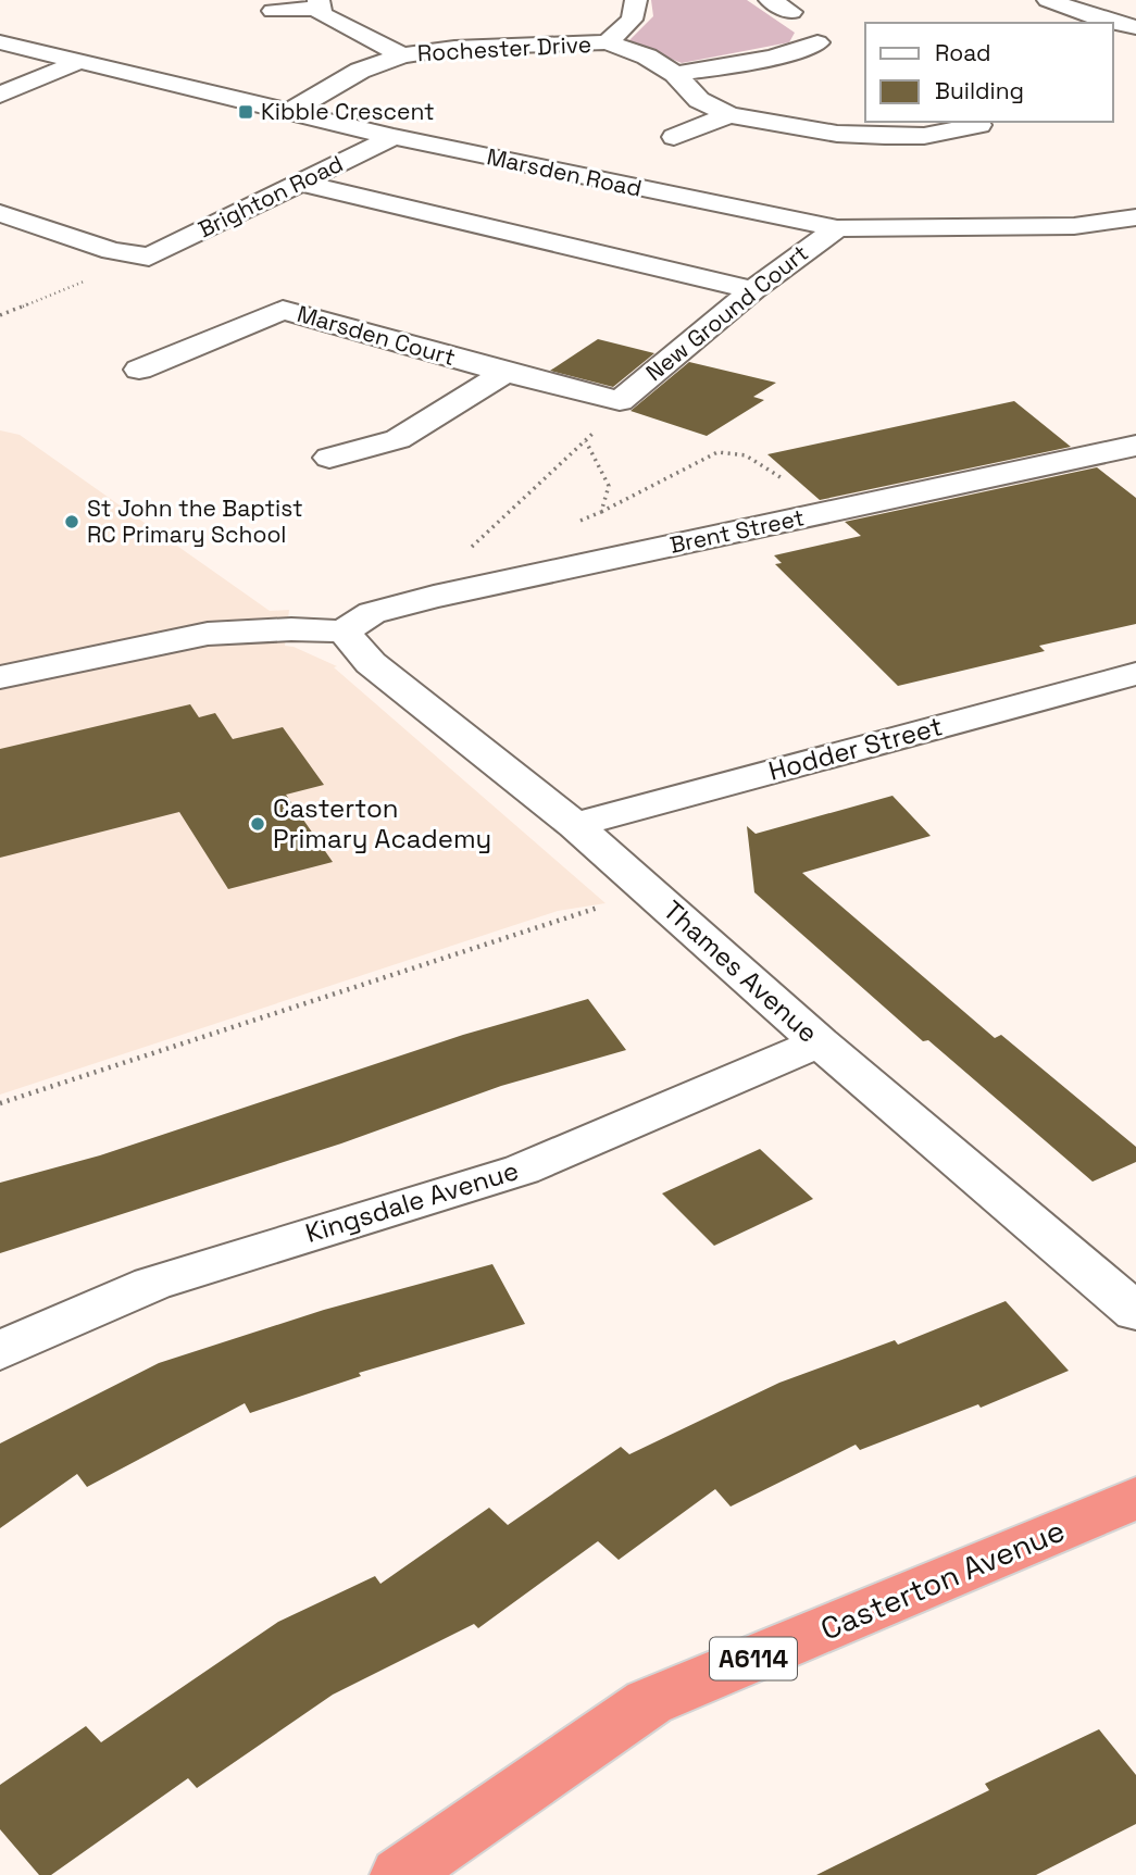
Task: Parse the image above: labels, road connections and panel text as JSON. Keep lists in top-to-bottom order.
{
  "streets": {
    "highway": ["Casterton Avenue", "A6114"],
    "street": [
      "Rochester Drive",
      "Marsden Road",
      "Brighton Road",
      "New Ground Court",
      "Marsden Court",
      "Brent Street",
      "Hodder Street",
      "Thames Avenue",
      "Kingsdale Avenue"
    ]
  },
  "crossings": [
    ["Rochester Drive", "Marsden Road"],
    ["Marsden Road", "Brighton Road"],
    ["Marsden Road", "New Ground Court"],
    ["New Ground Court", "Marsden Court"],
    ["Brent Street", "Thames Avenue"],
    ["Hodder Street", "Thames Avenue"],
    ["Thames Avenue", "Kingsdale Avenue"]
  ],
  "places": {
    "transit": ["Kibble Crescent"],
    "other": ["St John the Baptist RC Primary School", "Casterton Primary Academy"]
  },
  "legend": ["Road", "Building"]
}
